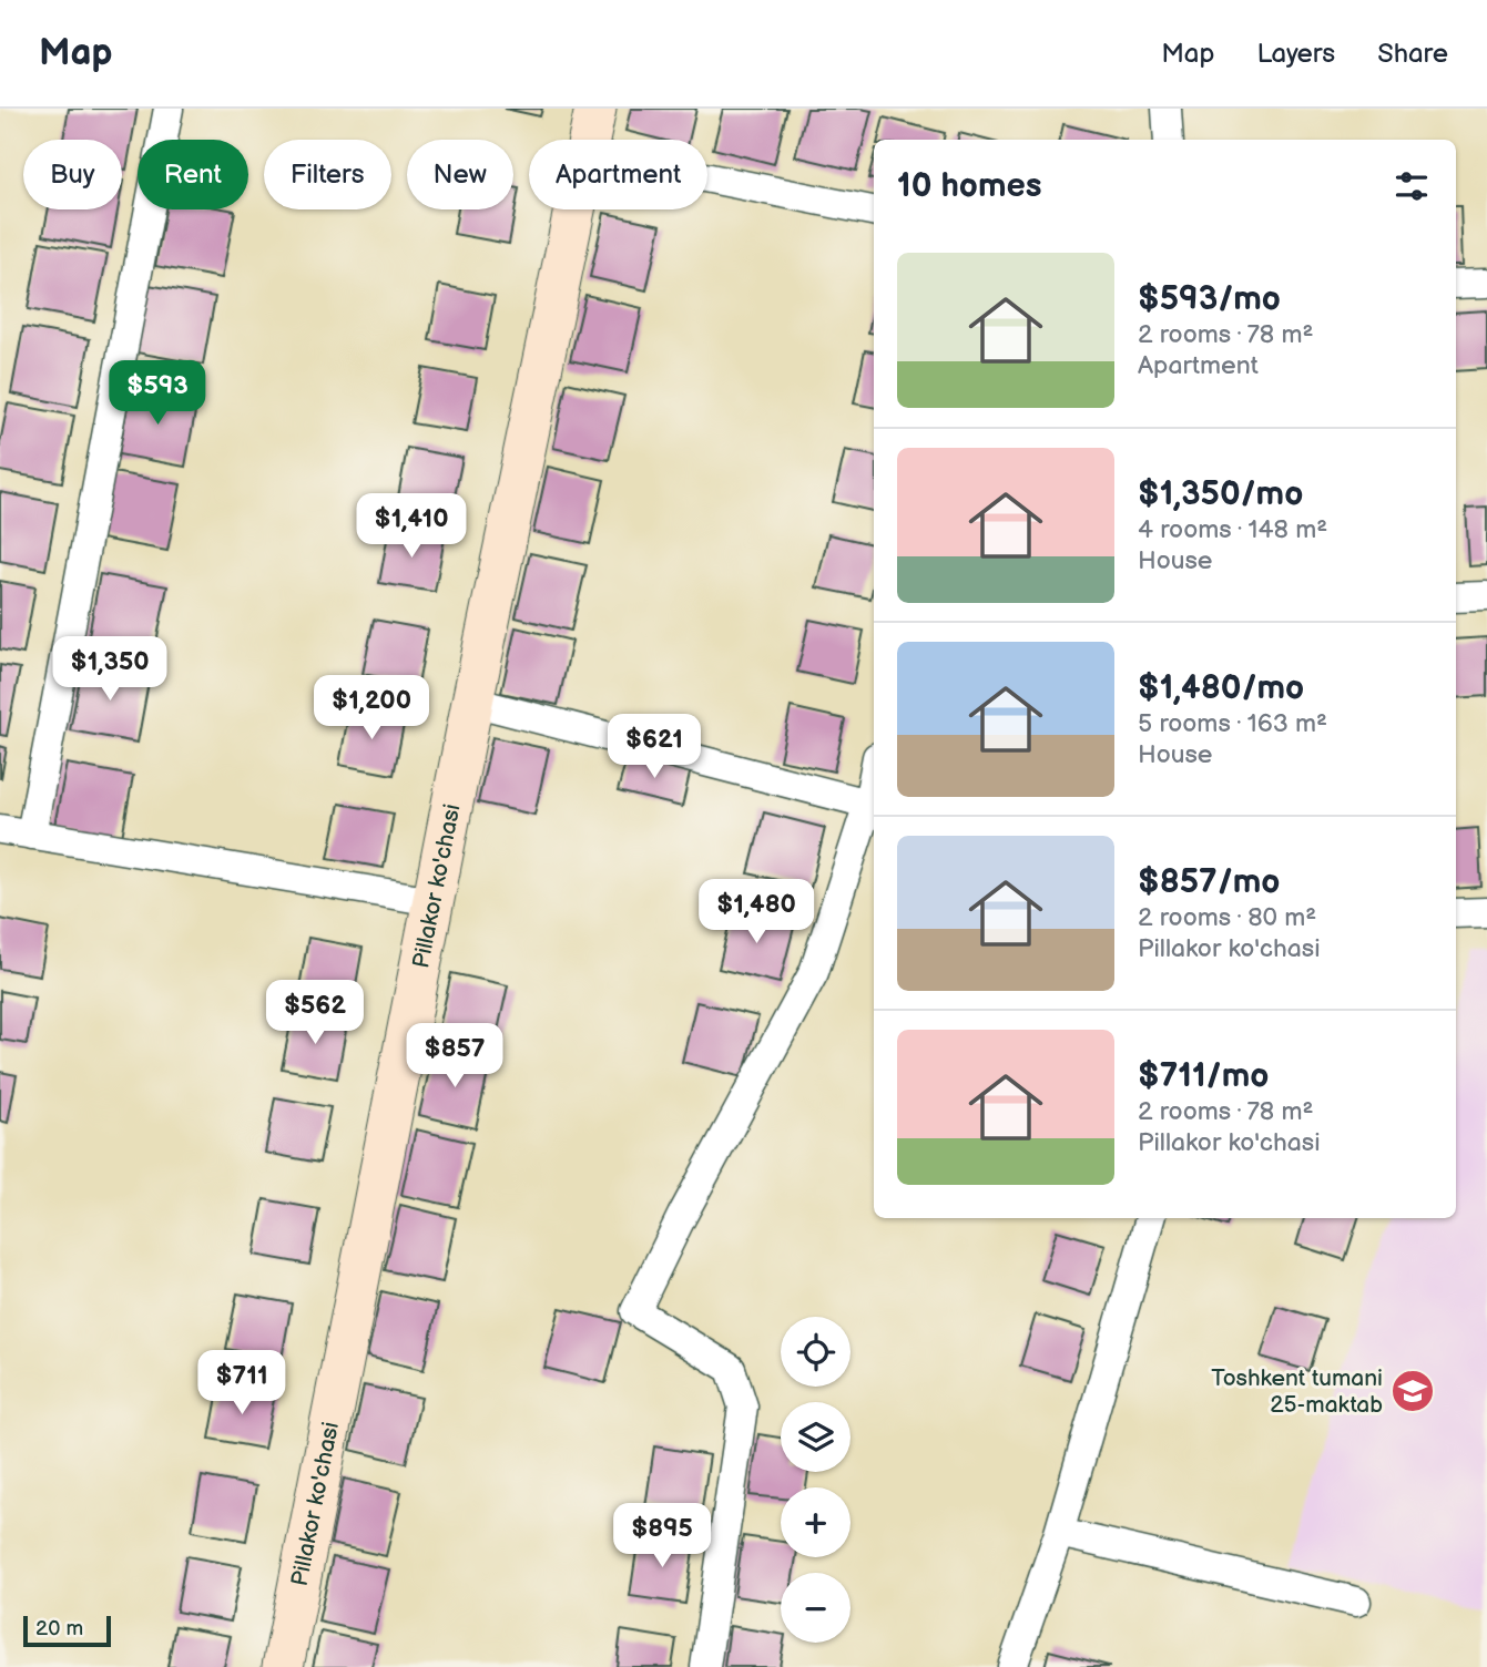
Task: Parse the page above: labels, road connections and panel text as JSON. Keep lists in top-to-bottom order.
{
  "streets": {
    "street": ["Pillakor ko'chasi"]
  },
  "places": {
    "school or university": ["Toshkent tumani 25-maktab"]
  },
  "scale_bar": "20 m",
  "page": {
    "header": "Map",
    "nav": ["Map", "Layers", "Share"],
    "chip": [
      "Buy",
      "Rent",
      "Filters",
      "New",
      "Apartment"
    ],
    "heading": "10 homes",
    "list": [
      {
        "name": "$593/mo",
        "note": "2 rooms · 78 m² · Apartment"
      },
      {
        "name": "$1,350/mo",
        "note": "4 rooms · 148 m² · House"
      },
      {
        "name": "$1,480/mo",
        "note": "5 rooms · 163 m² · House"
      },
      {
        "name": "$857/mo",
        "note": "2 rooms · 80 m² · Pillakor ko'chasi"
      },
      {
        "name": "$711/mo",
        "note": "2 rooms · 78 m² · Pillakor ko'chasi"
      }
    ],
    "price": [
      "$593",
      "$1,410",
      "$1,350",
      "$1,200",
      "$621",
      "$1,480",
      "$562",
      "$857",
      "$711",
      "$895"
    ],
    "map_buttons": ["+", "−"],
    "scale": "20 m"
  }
}
